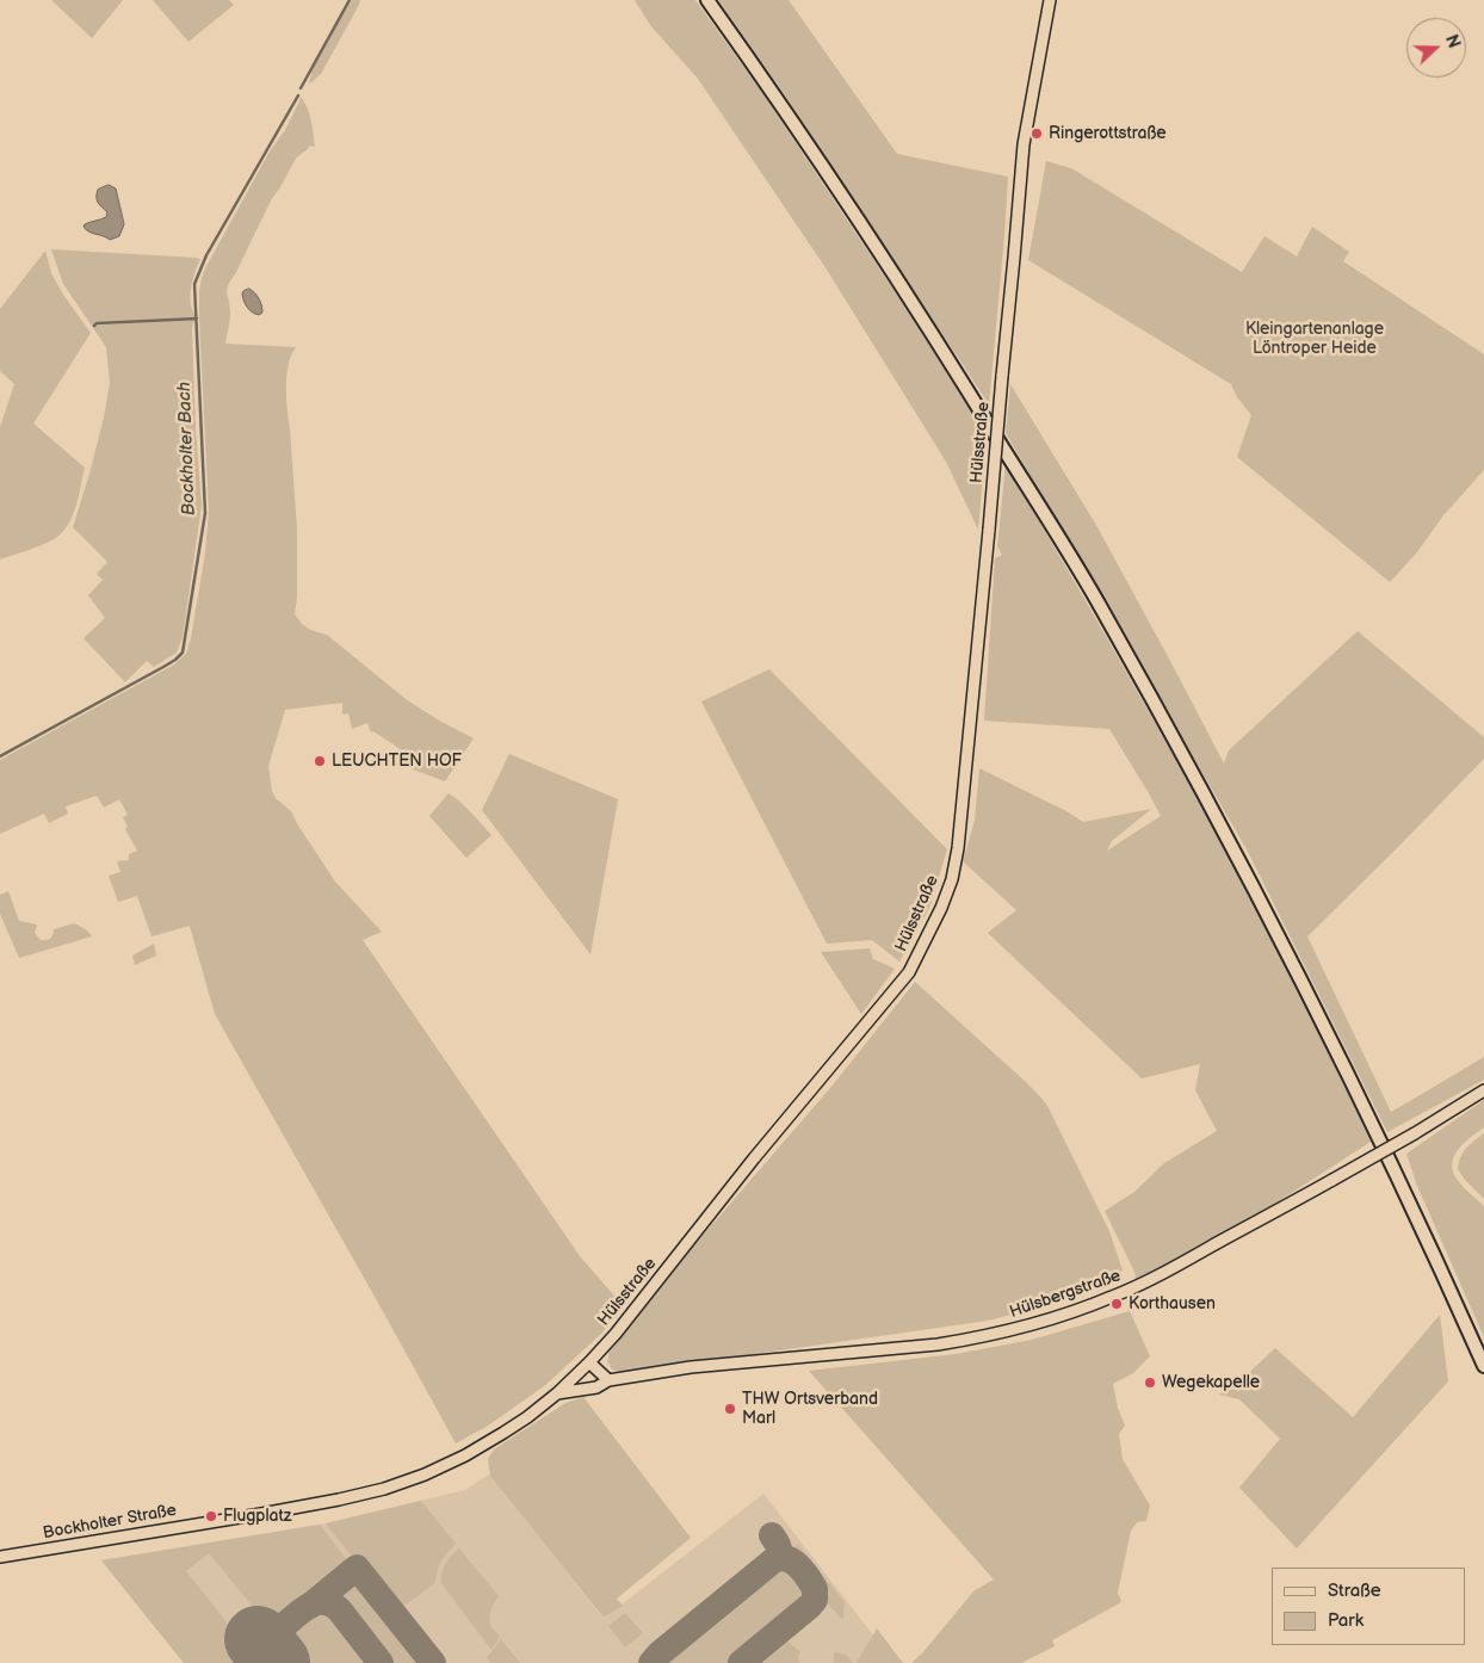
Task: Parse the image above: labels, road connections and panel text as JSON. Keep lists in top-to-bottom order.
{
  "streets": {
    "street": ["Hülsstraße", "Hülsbergstraße", "Bockholter Straße"]
  },
  "crossings": [
    ["Hülsstraße", "Hülsbergstraße"],
    ["Hülsstraße", "Bockholter Straße"]
  ],
  "water": ["Bockholter Bach"],
  "parks": ["Kleingartenanlage Löntroper Heide"],
  "places": [
    "Ringerottstraße",
    "LEUCHTEN HOF",
    "Korthausen",
    "Wegekapelle",
    "THW Ortsverband Marl",
    "Flugplatz"
  ],
  "legend": ["Straße", "Park"],
  "north": "right"
}
